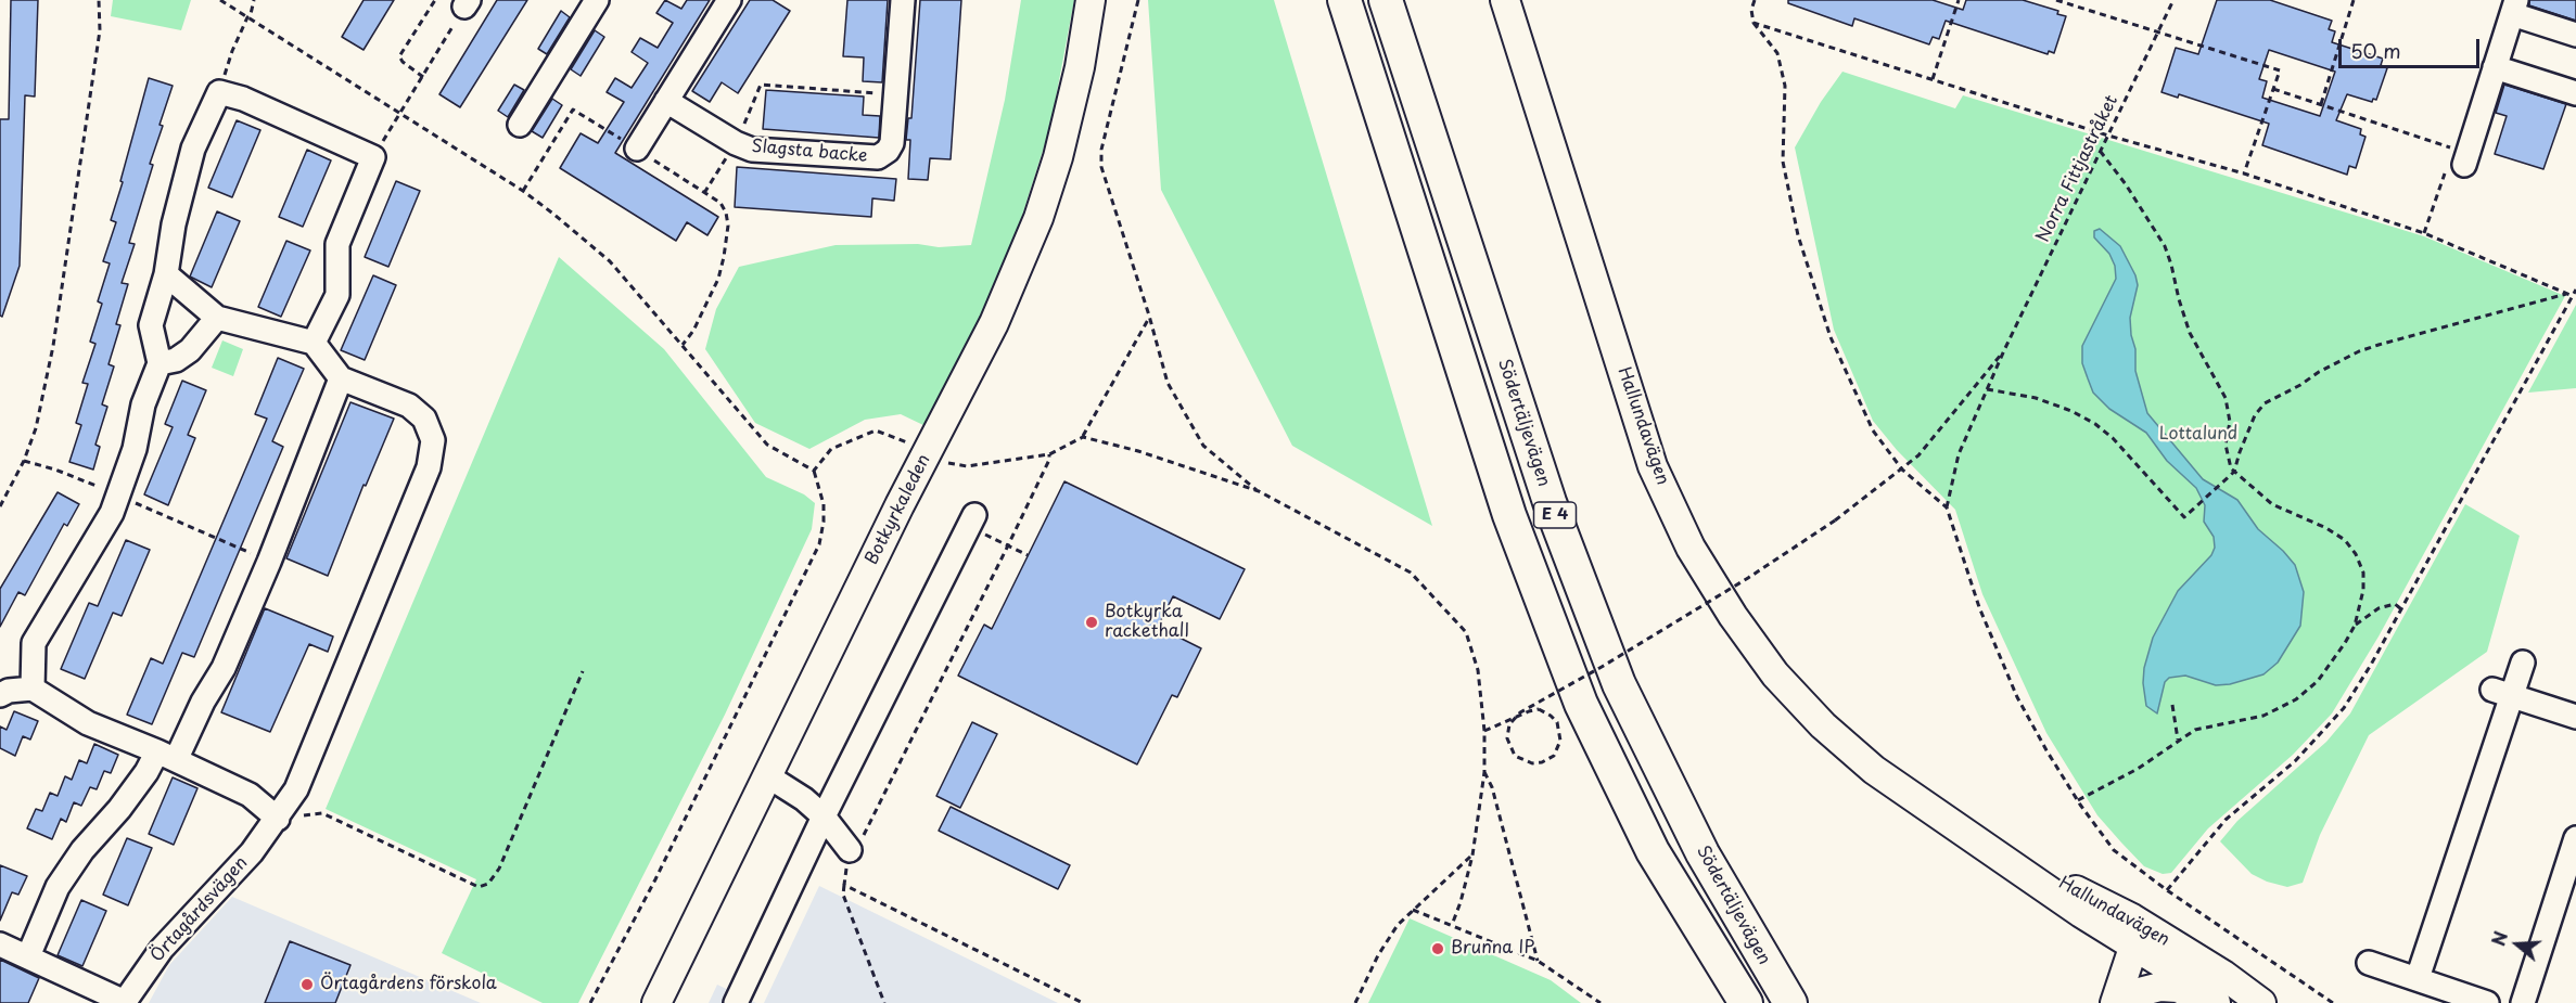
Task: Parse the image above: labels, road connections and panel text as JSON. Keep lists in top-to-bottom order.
{
  "streets": {
    "highway": ["Södertäljevägen", "E 4"],
    "main road": ["Hallundavägen", "Botkyrkaleden"],
    "street": ["Slagsta backe", "Örtagårdsvägen"],
    "path": ["Norra Fittjastråket"]
  },
  "parks": ["Lottalund"],
  "places": ["Botkyrka rackethall", "Brunna IP", "Örtagårdens förskola"],
  "scale_bar": "50 m",
  "north": "left"
}
